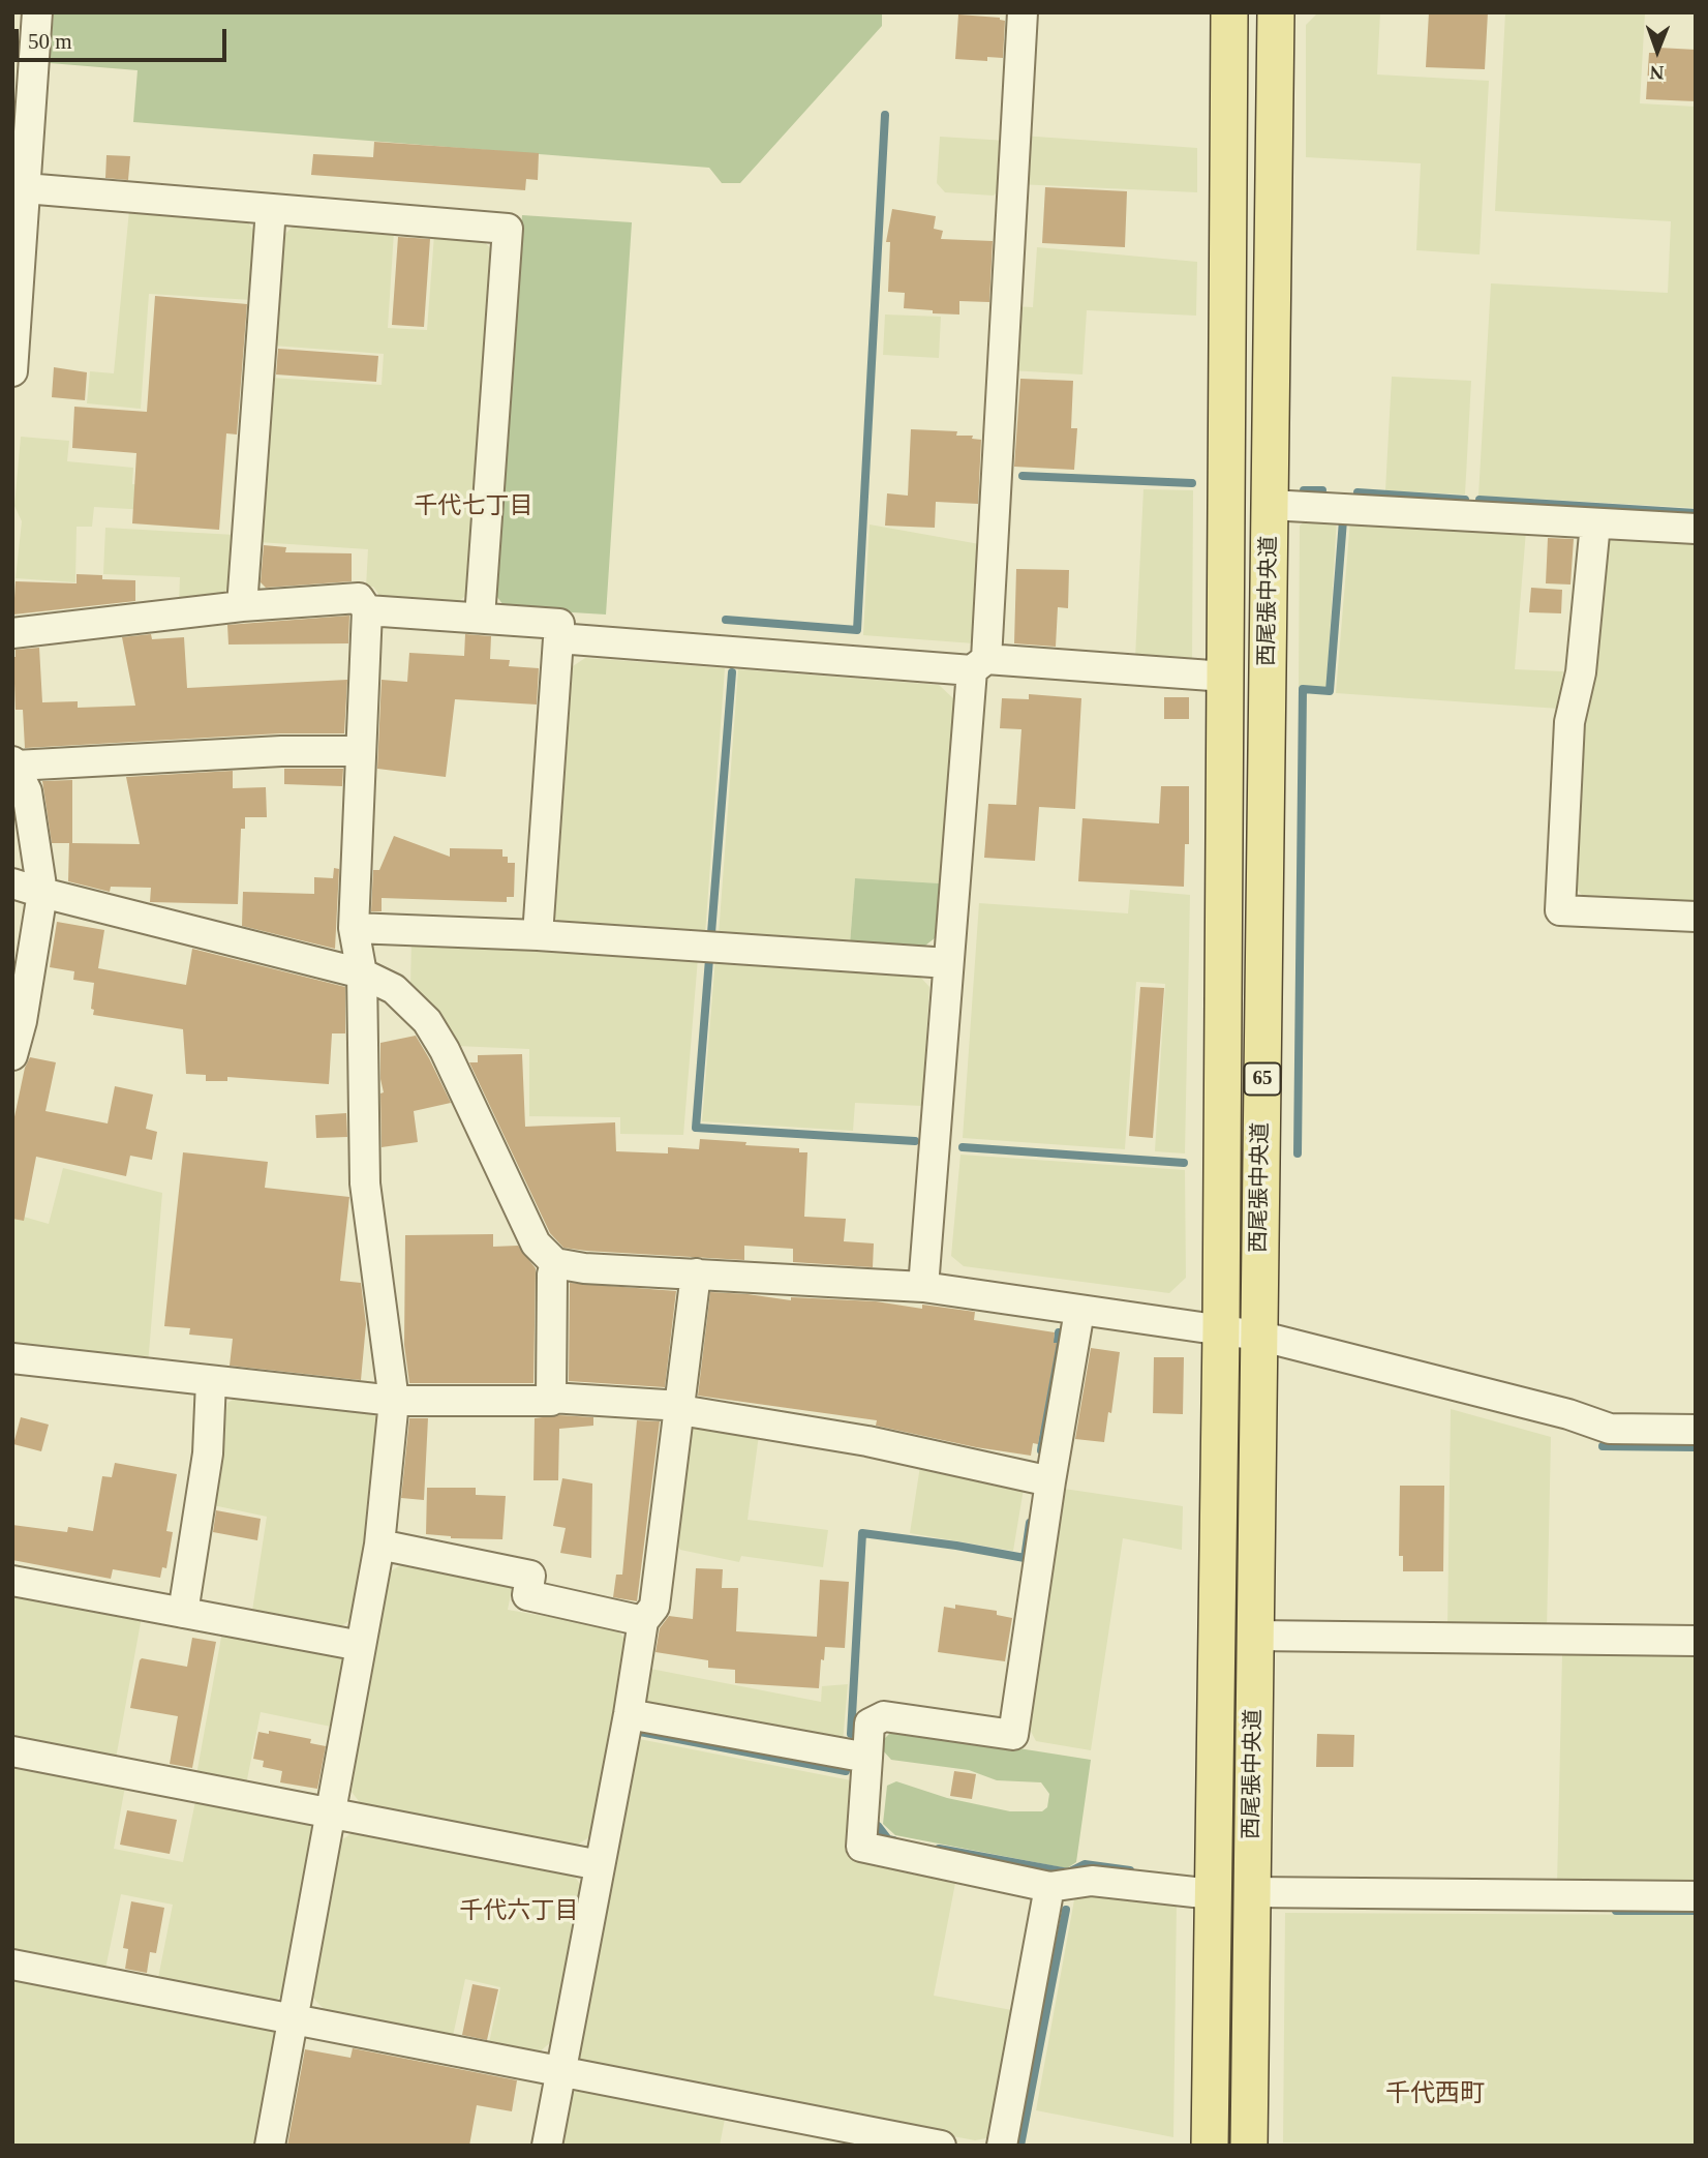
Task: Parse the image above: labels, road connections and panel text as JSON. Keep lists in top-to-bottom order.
{
  "streets": {
    "main road": ["西尾張中央道", "65"]
  },
  "districts": ["千代七丁目", "千代六丁目", "千代西町"],
  "scale_bar": "50 m",
  "north": "bottom"
}
